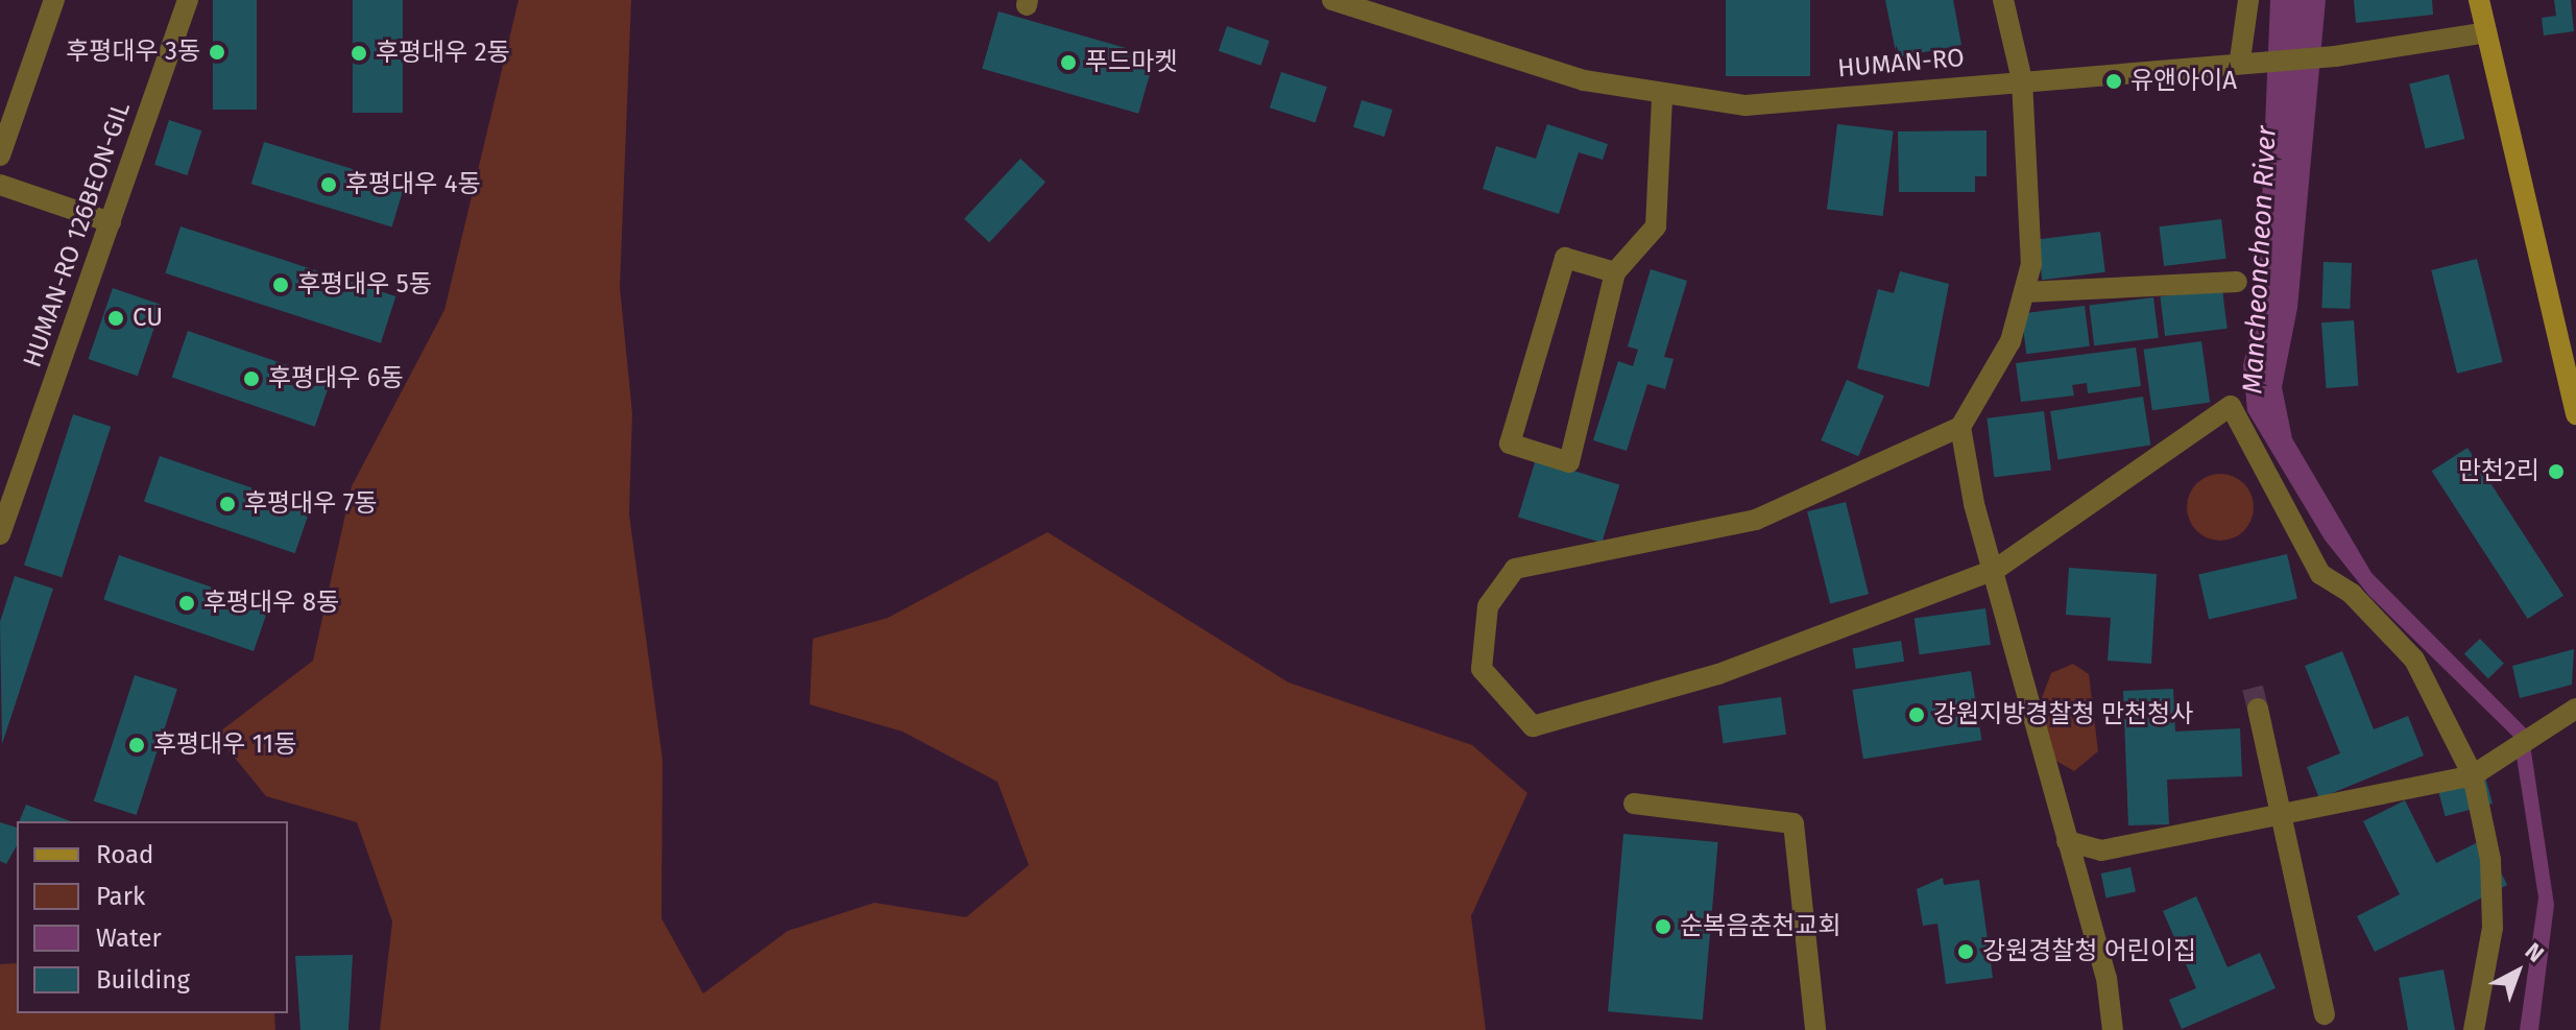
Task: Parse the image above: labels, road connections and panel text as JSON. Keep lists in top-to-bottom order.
{
  "streets": {
    "street": ["HUMAN-RO", "HUMAN-RO 126BEON-GIL"]
  },
  "water": ["Mancheoncheon River"],
  "places": [
    "후평대우 3동",
    "후평대우 2동",
    "푸드마켓",
    "유앤아이A",
    "후평대우 4동",
    "후평대우 5동",
    "CU",
    "후평대우 6동",
    "만천2리",
    "후평대우 7동",
    "후평대우 8동",
    "강원지방경찰청 만천청사",
    "후평대우 11동",
    "순복음춘천교회",
    "강원경찰청 어린이집"
  ],
  "legend": [
    "Road",
    "Park",
    "Water",
    "Building"
  ],
  "north": "top right"
}
